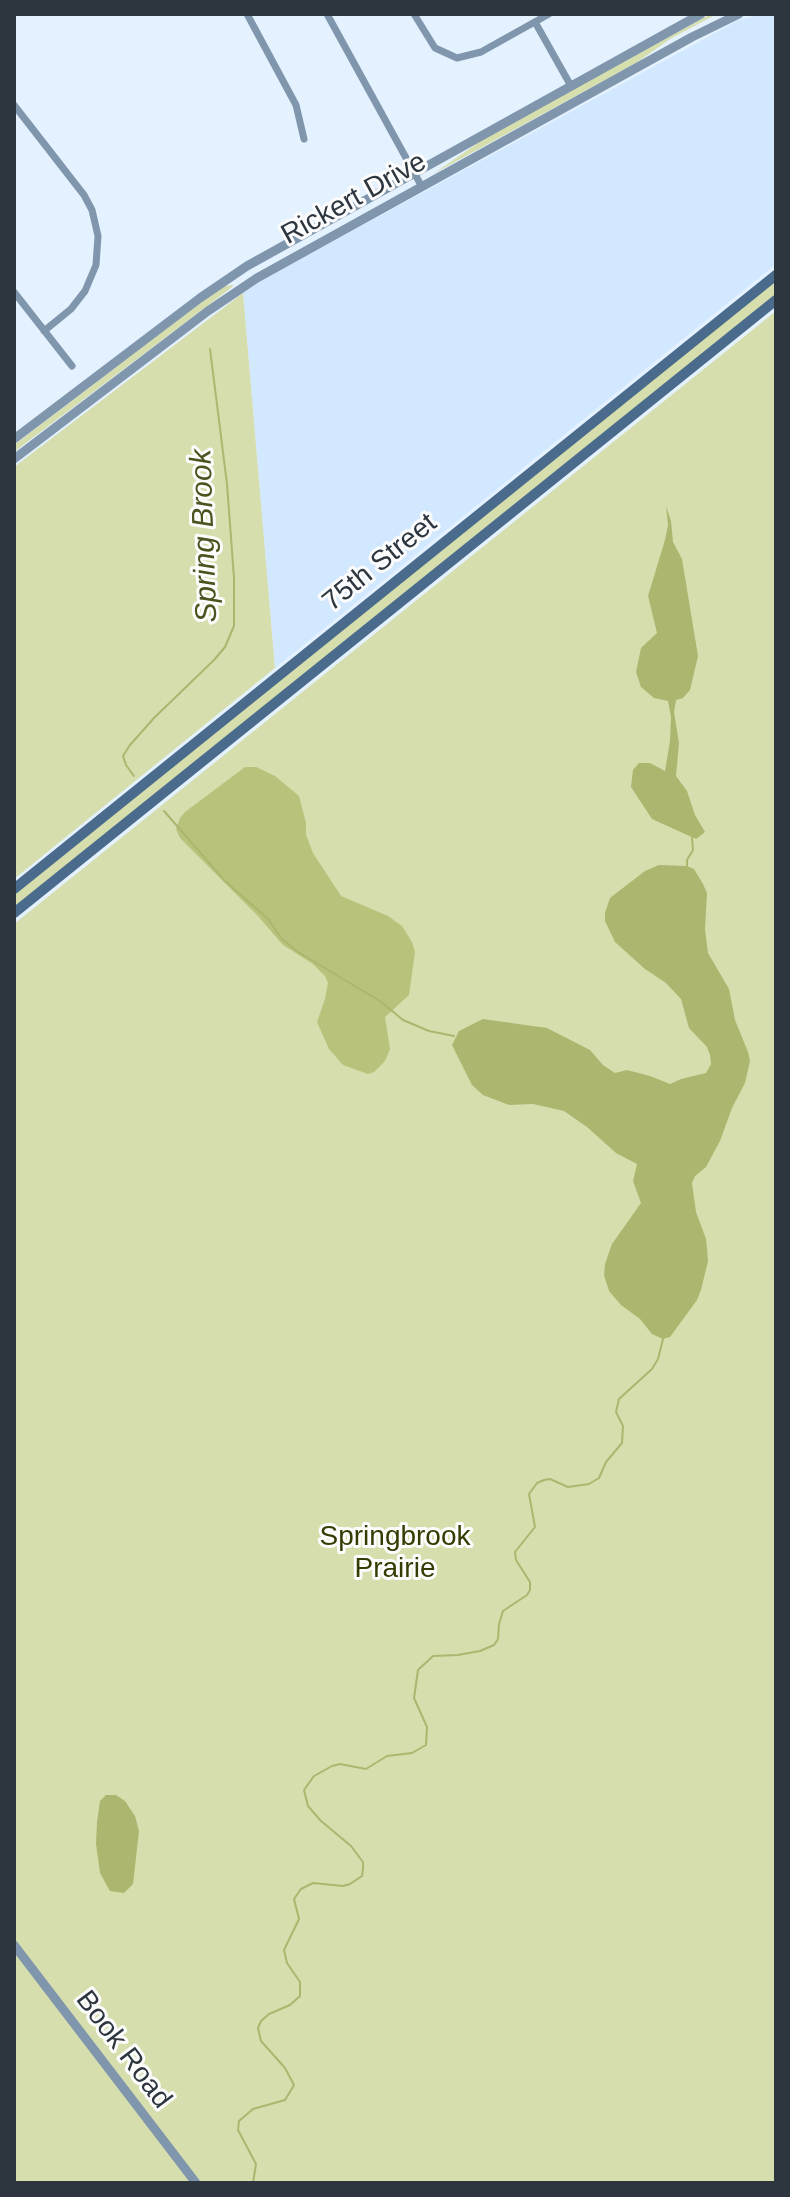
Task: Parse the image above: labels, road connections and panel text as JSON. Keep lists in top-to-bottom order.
{
  "streets": {
    "main road": ["75th Street"],
    "street": ["Rickert Drive", "Book Road"]
  },
  "water": ["Spring Brook"],
  "parks": ["Springbrook Prairie"]
}
